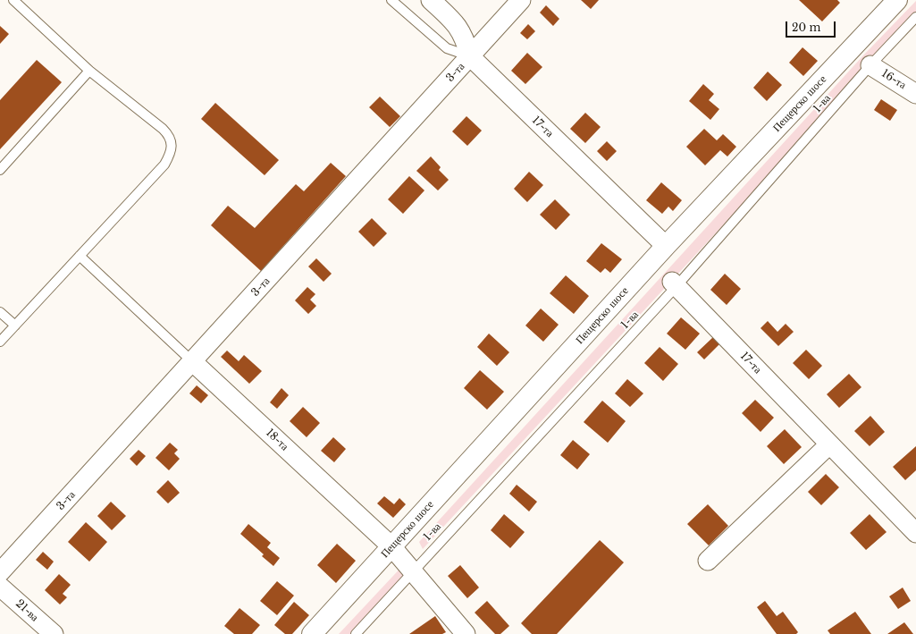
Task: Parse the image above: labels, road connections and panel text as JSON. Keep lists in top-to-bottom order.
{
  "streets": {
    "main road": ["Пещерско шосе"],
    "street": [
      "3-та",
      "16-та",
      "17-та",
      "18-та",
      "21-ва"
    ],
    "lane": ["1-ва"]
  },
  "crossings": [
    ["3-та", "17-та"],
    ["3-та", "18-та"],
    ["16-та", "1-ва"],
    ["Пещерско шосе", "17-та"],
    ["Пещерско шосе", "18-та"],
    ["1-ва", "17-та"],
    ["1-ва", "18-та"]
  ],
  "scale_bar": "20 m"
}
